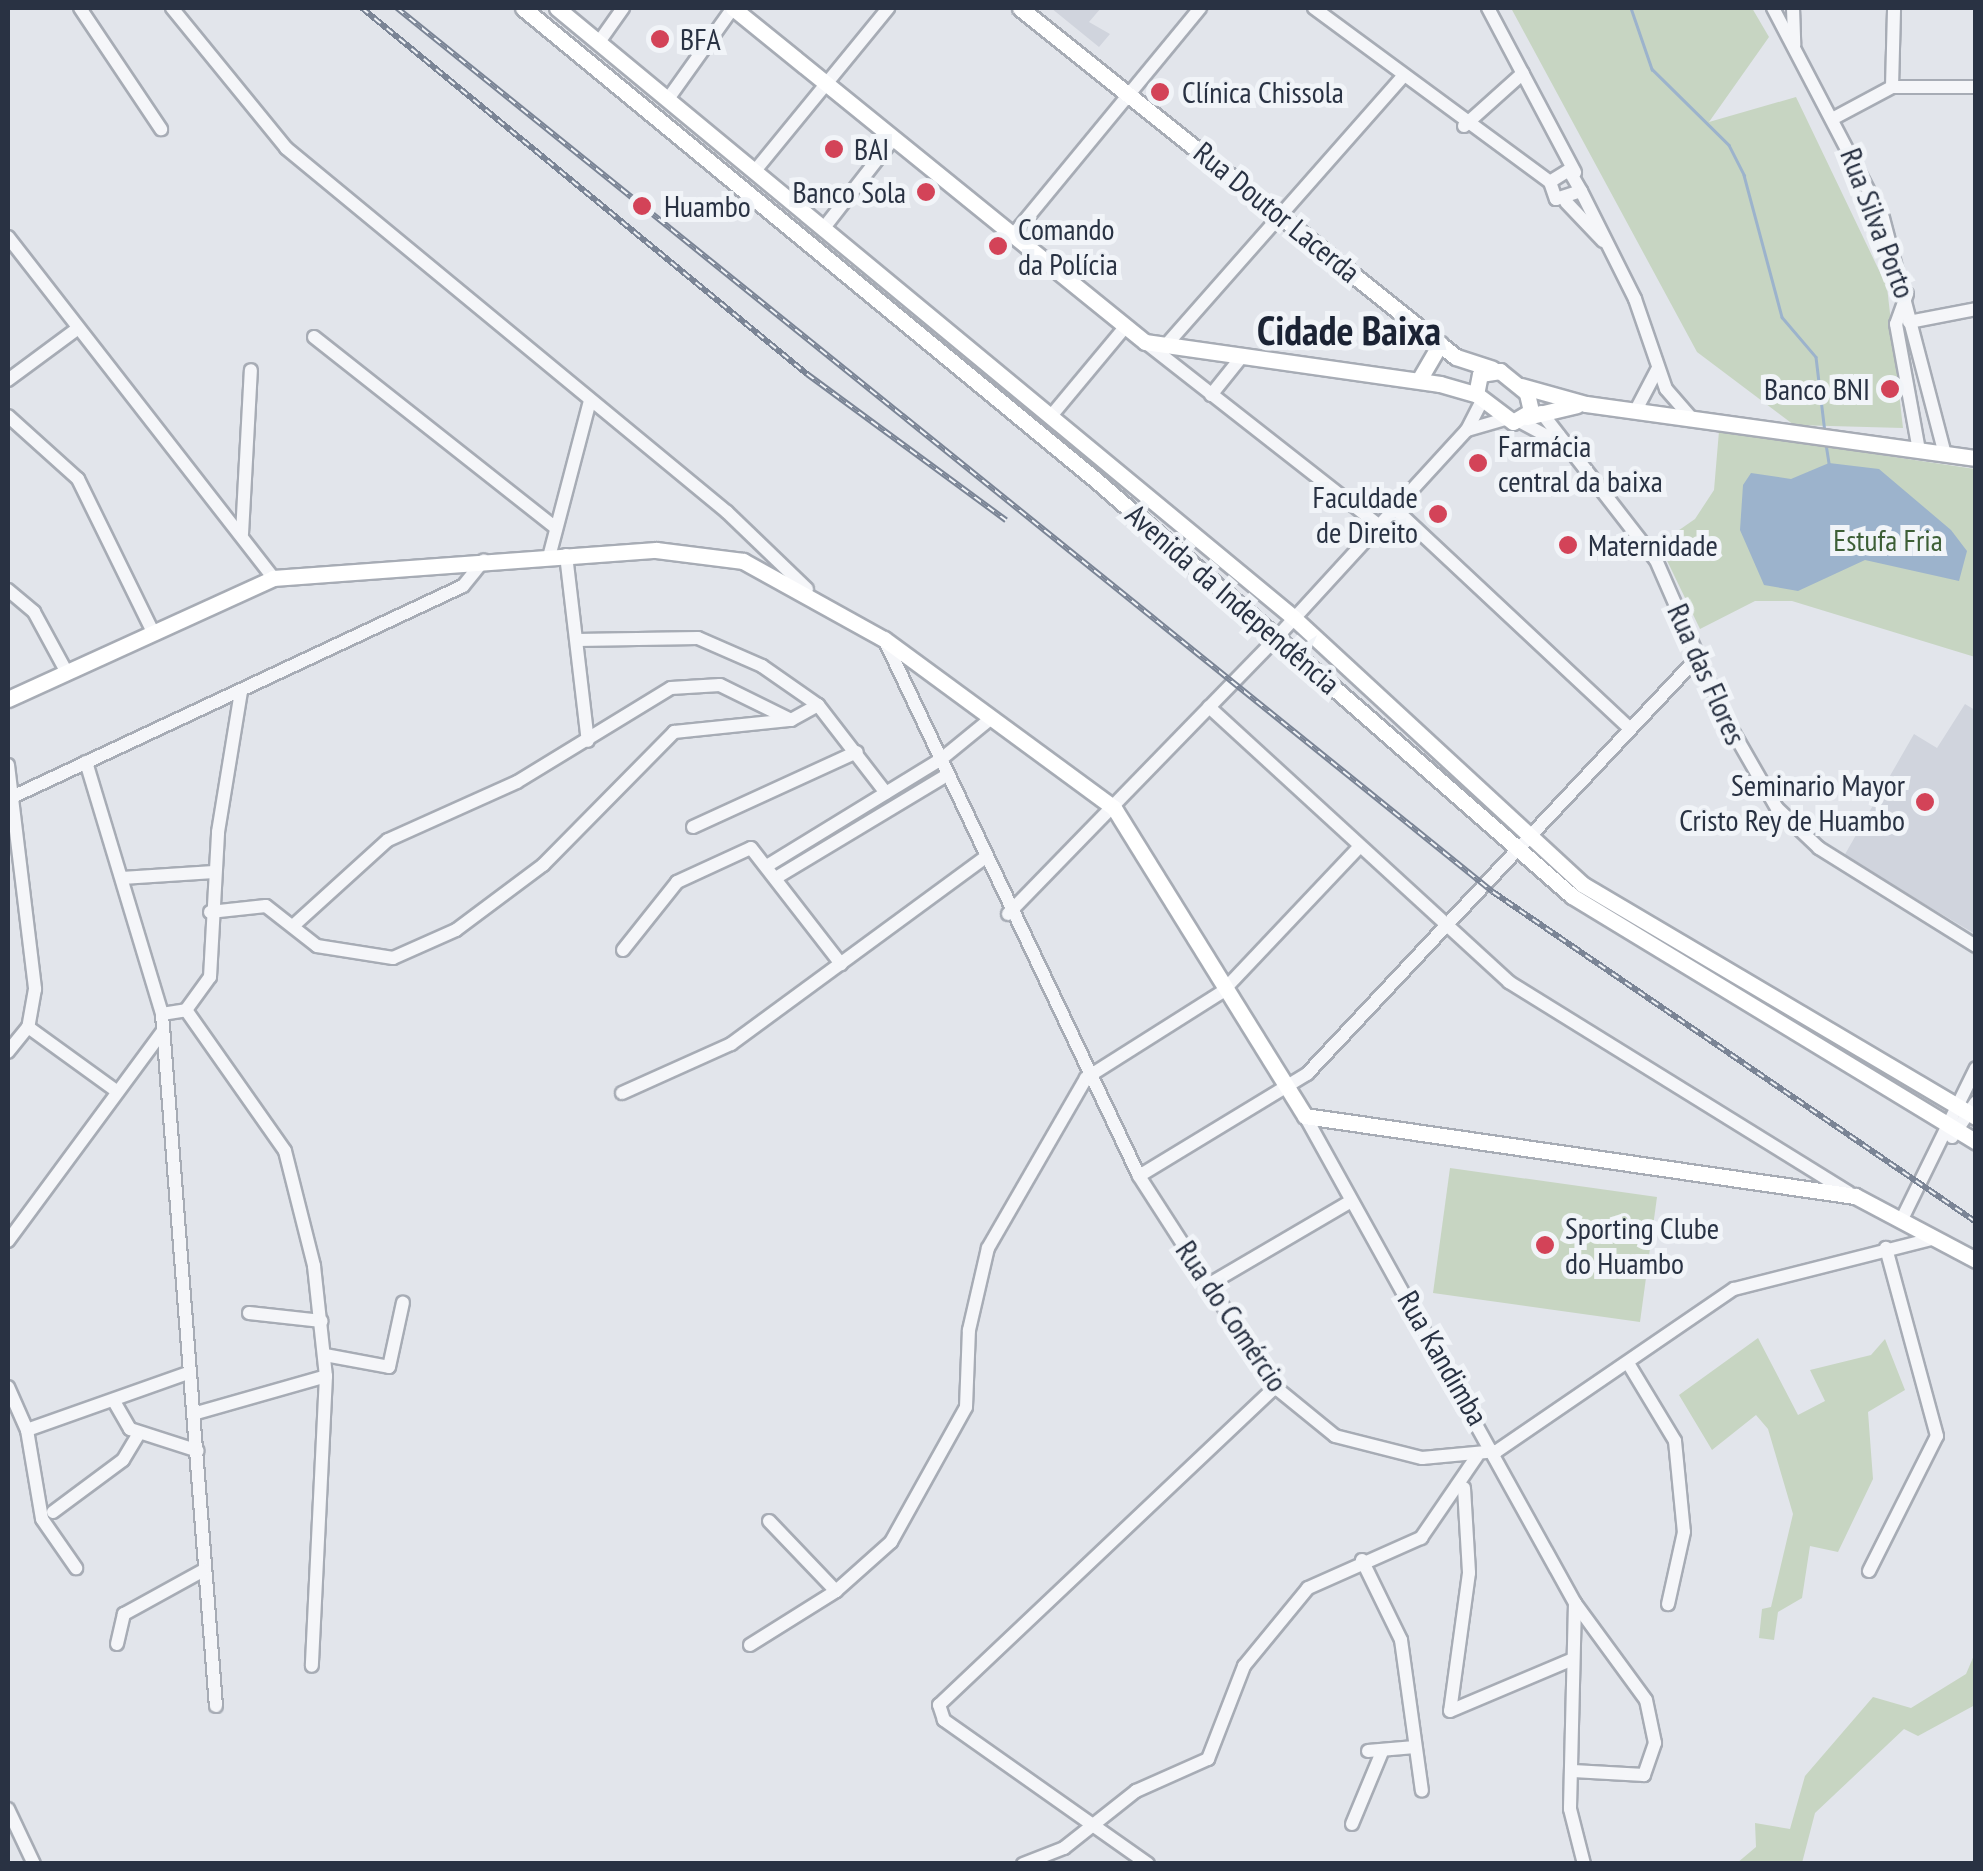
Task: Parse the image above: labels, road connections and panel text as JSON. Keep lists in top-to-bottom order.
{
  "streets": {
    "main road": ["Rua Doutor Lacerda", "Avenida da Independência"],
    "street": [
      "Rua Silva Porto",
      "Rua das Flores",
      "Rua do Comércio",
      "Rua Kandimba"
    ]
  },
  "crossings": [
    ["Rua Doutor Lacerda", "Rua Silva Porto"],
    ["Rua Doutor Lacerda", "Rua das Flores"],
    ["Rua do Comércio", "Rua Kandimba"]
  ],
  "districts": ["Cidade Baixa"],
  "parks": ["Estufa Fria"],
  "places": [
    "BFA",
    "Clínica Chissola",
    "BAI",
    "Banco Sola",
    "Huambo",
    "Comando da Polícia",
    "Banco BNI",
    "Farmácia central da baixa",
    "Faculdade de Direito",
    "Maternidade",
    "Seminario Mayor Cristo Rey de Huambo",
    "Sporting Clube do Huambo"
  ]
}
